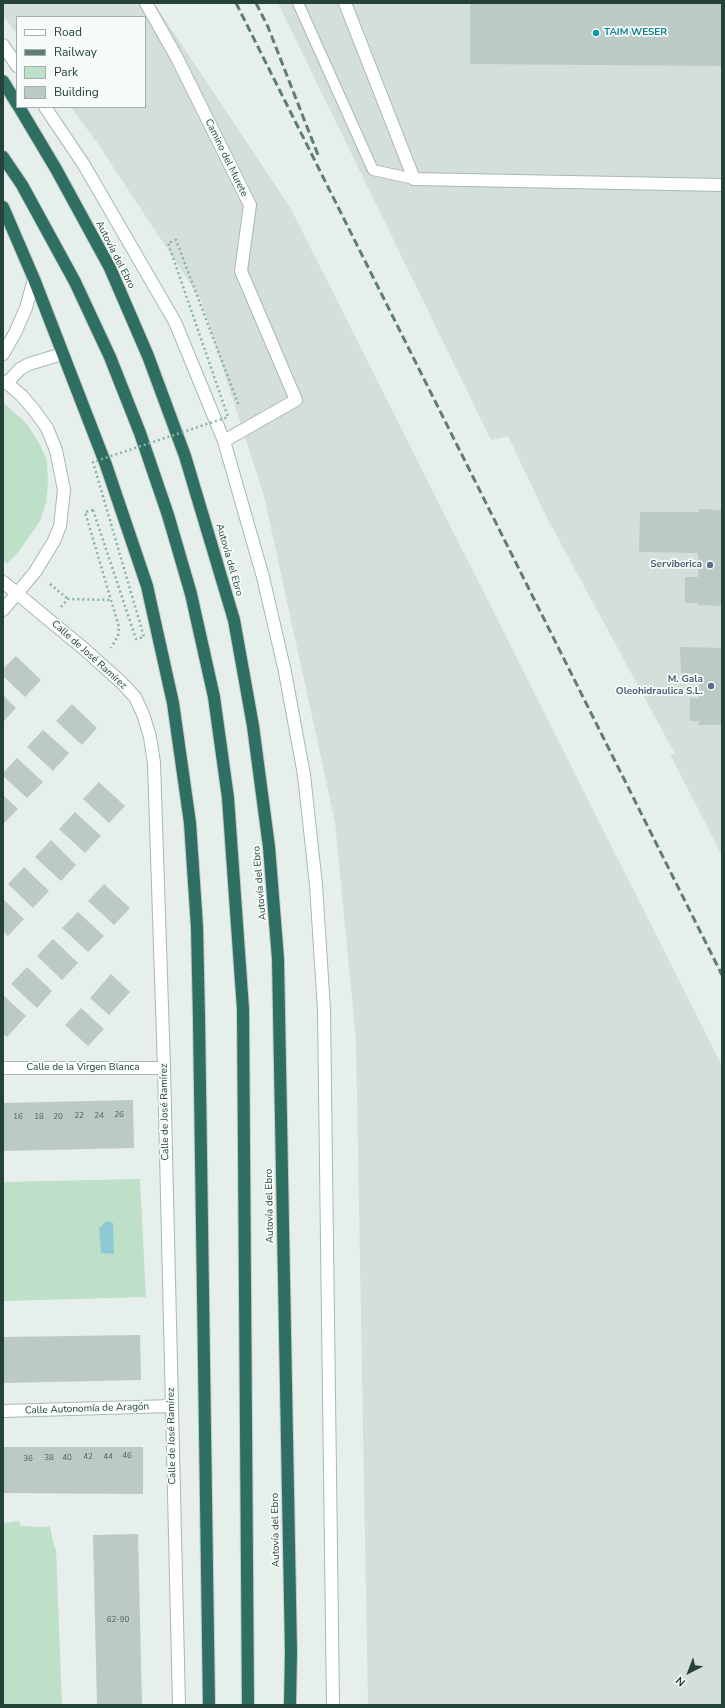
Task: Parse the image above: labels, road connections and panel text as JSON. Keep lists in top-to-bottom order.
{
  "streets": {
    "highway": ["Autovía del Ebro"],
    "street": [
      "Camino del Murete",
      "Calle de José Ramírez",
      "Calle de la Virgen Blanca",
      "Calle Autonomía de Aragón"
    ]
  },
  "crossings": [
    ["Calle de José Ramírez", "Calle de la Virgen Blanca"],
    ["Calle de José Ramírez", "Calle Autonomía de Aragón"]
  ],
  "places": ["TAIM WESER", "Serviberica", "M. Gala Oleohidraulica S.L."],
  "house_numbers": [
    "26",
    "22",
    "24",
    "16",
    "18",
    "20",
    "46",
    "42",
    "44",
    "38",
    "40",
    "36",
    "62-90"
  ],
  "legend": [
    "Road",
    "Railway",
    "Park",
    "Building"
  ],
  "north": "bottom left"
}
